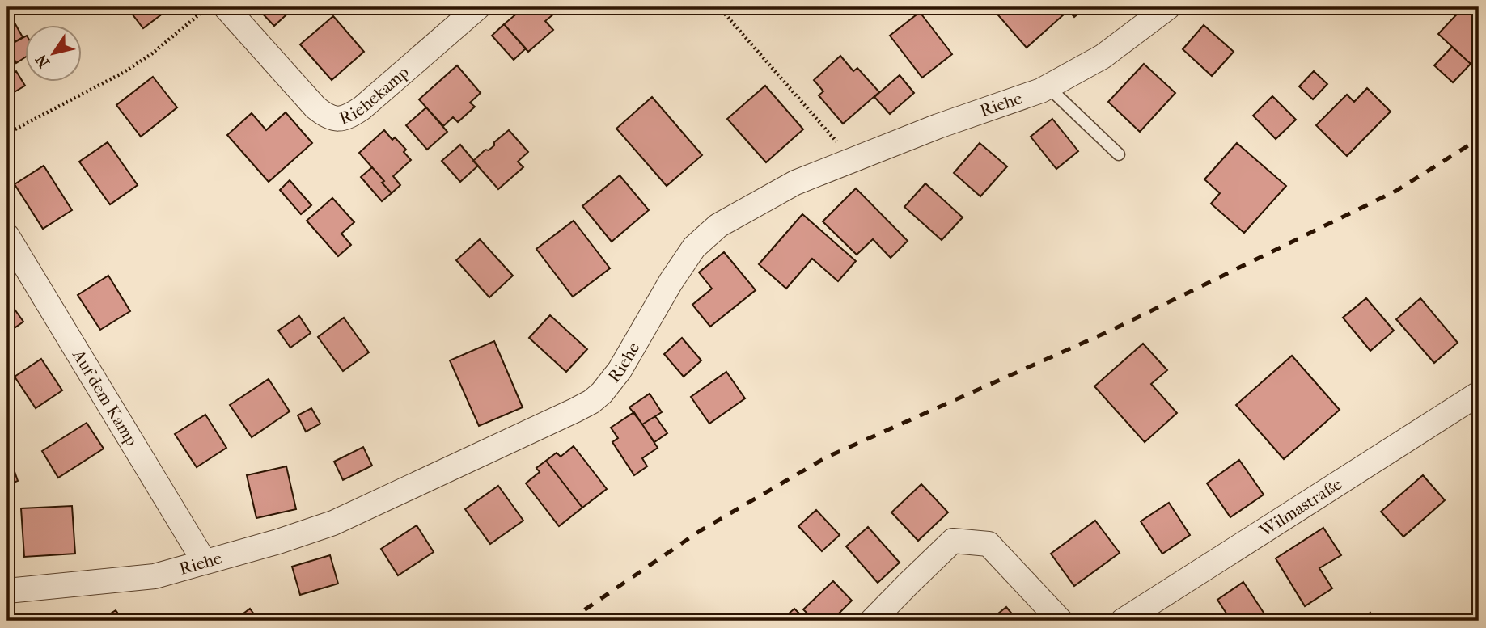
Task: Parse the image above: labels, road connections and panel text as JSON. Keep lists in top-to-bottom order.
{
  "streets": {
    "street": [
      "Riehekamp",
      "Riehe",
      "Auf dem Kamp",
      "Wilmastraße"
    ]
  },
  "crossings": [
    ["Riehe", "Auf dem Kamp"]
  ],
  "north": "bottom left"
}
